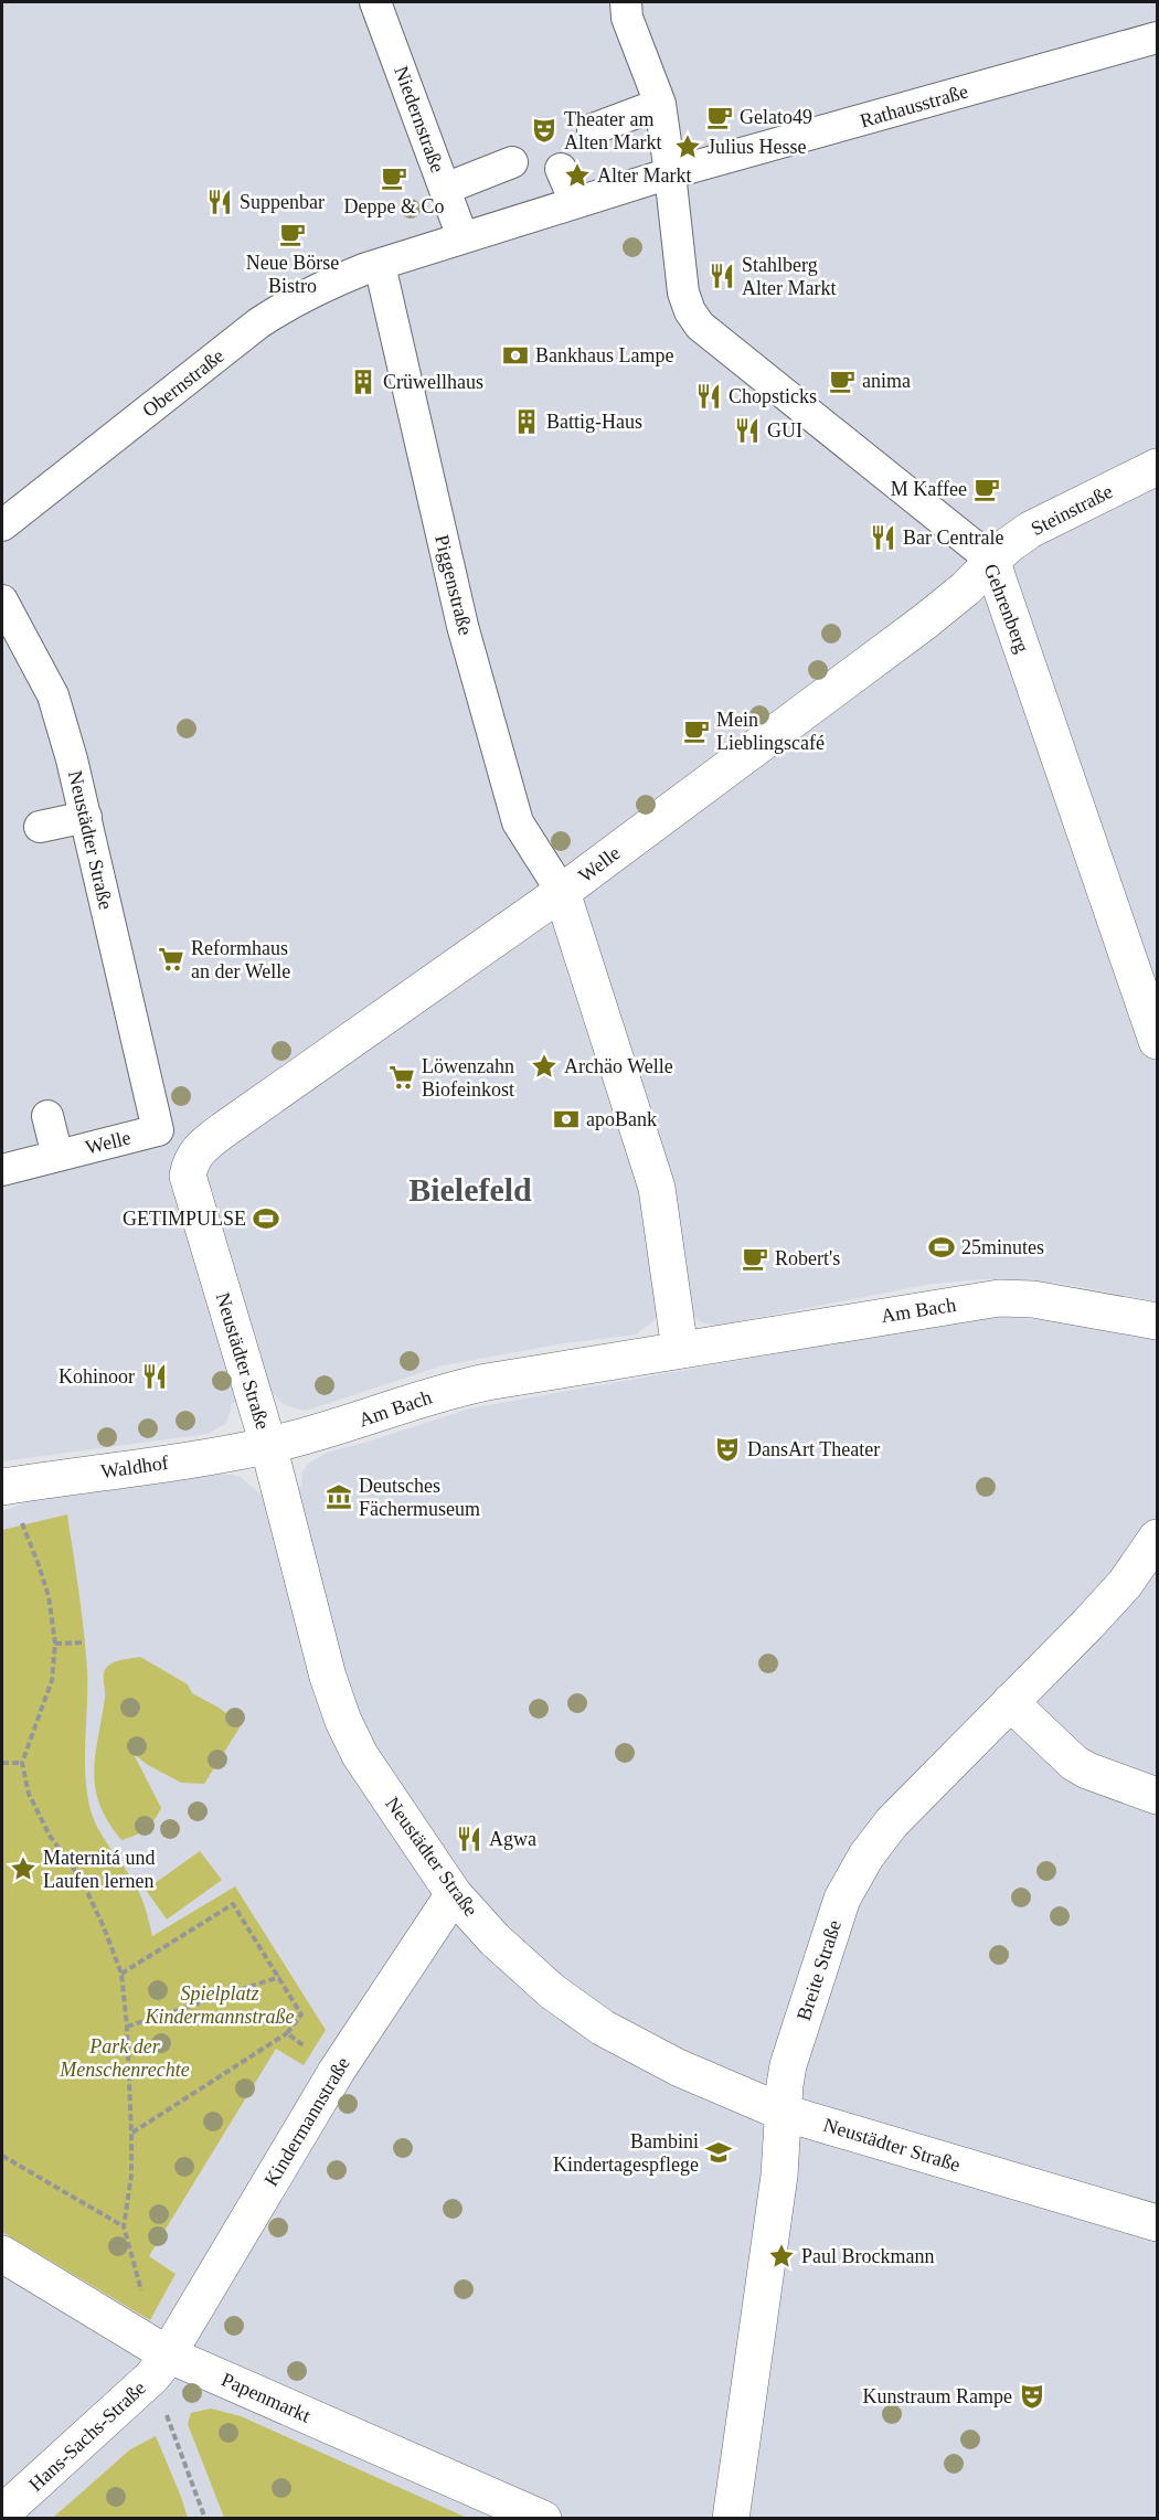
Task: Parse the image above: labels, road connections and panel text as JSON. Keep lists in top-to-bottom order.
{
  "streets": {
    "street": [
      "Rathausstraße",
      "Niedernstraße",
      "Obernstraße",
      "Steinstraße",
      "Piggenstraße",
      "Gehrenberg",
      "Neustädter Straße",
      "Welle",
      "Am Bach",
      "Waldhof",
      "Breite Straße",
      "Kindermannstraße",
      "Papenmarkt",
      "Hans-Sachs-Straße"
    ]
  },
  "crossings": [
    ["Rathausstraße", "Gehrenberg"],
    ["Obernstraße", "Piggenstraße"],
    ["Steinstraße", "Gehrenberg"],
    ["Steinstraße", "Welle"],
    ["Piggenstraße", "Welle"],
    ["Gehrenberg", "Welle"],
    ["Neustädter Straße", "Welle"],
    ["Neustädter Straße", "Am Bach"],
    ["Neustädter Straße", "Waldhof"],
    ["Neustädter Straße", "Breite Straße"],
    ["Neustädter Straße", "Kindermannstraße"],
    ["Am Bach", "Waldhof"],
    ["Kindermannstraße", "Papenmarkt"],
    ["Kindermannstraße", "Hans-Sachs-Straße"],
    ["Papenmarkt", "Hans-Sachs-Straße"]
  ],
  "districts": ["Bielefeld"],
  "parks": ["Spielplatz Kindermannstraße", "Park der Menschenrechte"],
  "places": {
    "cafe": [
      "Gelato49",
      "Deppe & Co",
      "Neue Börse Bistro",
      "anima",
      "M Kaffee",
      "Mein Lieblingscafé",
      "Robert's"
    ],
    "theatre": ["Theater am Alten Markt", "DansArt Theater", "Kunstraum Rampe"],
    "place": [
      "Julius Hesse",
      "Alter Markt",
      "Archäo Welle",
      "Maternitá und Laufen lernen",
      "Paul Brockmann"
    ],
    "restaurant": [
      "Suppenbar",
      "Stahlberg Alter Markt",
      "Chopsticks",
      "GUI",
      "Bar Centrale",
      "Kohinoor",
      "Agwa"
    ],
    "bank": ["Bankhaus Lampe", "apoBank"],
    "building": ["Crüwellhaus", "Battig-Haus"],
    "supermarket": ["Reformhaus an der Welle", "Löwenzahn Biofeinkost"],
    "sports": ["GETIMPULSE", "25minutes"],
    "museum": ["Deutsches Fächermuseum"],
    "school or university": ["Bambini Kindertagespflege"]
  }
}
